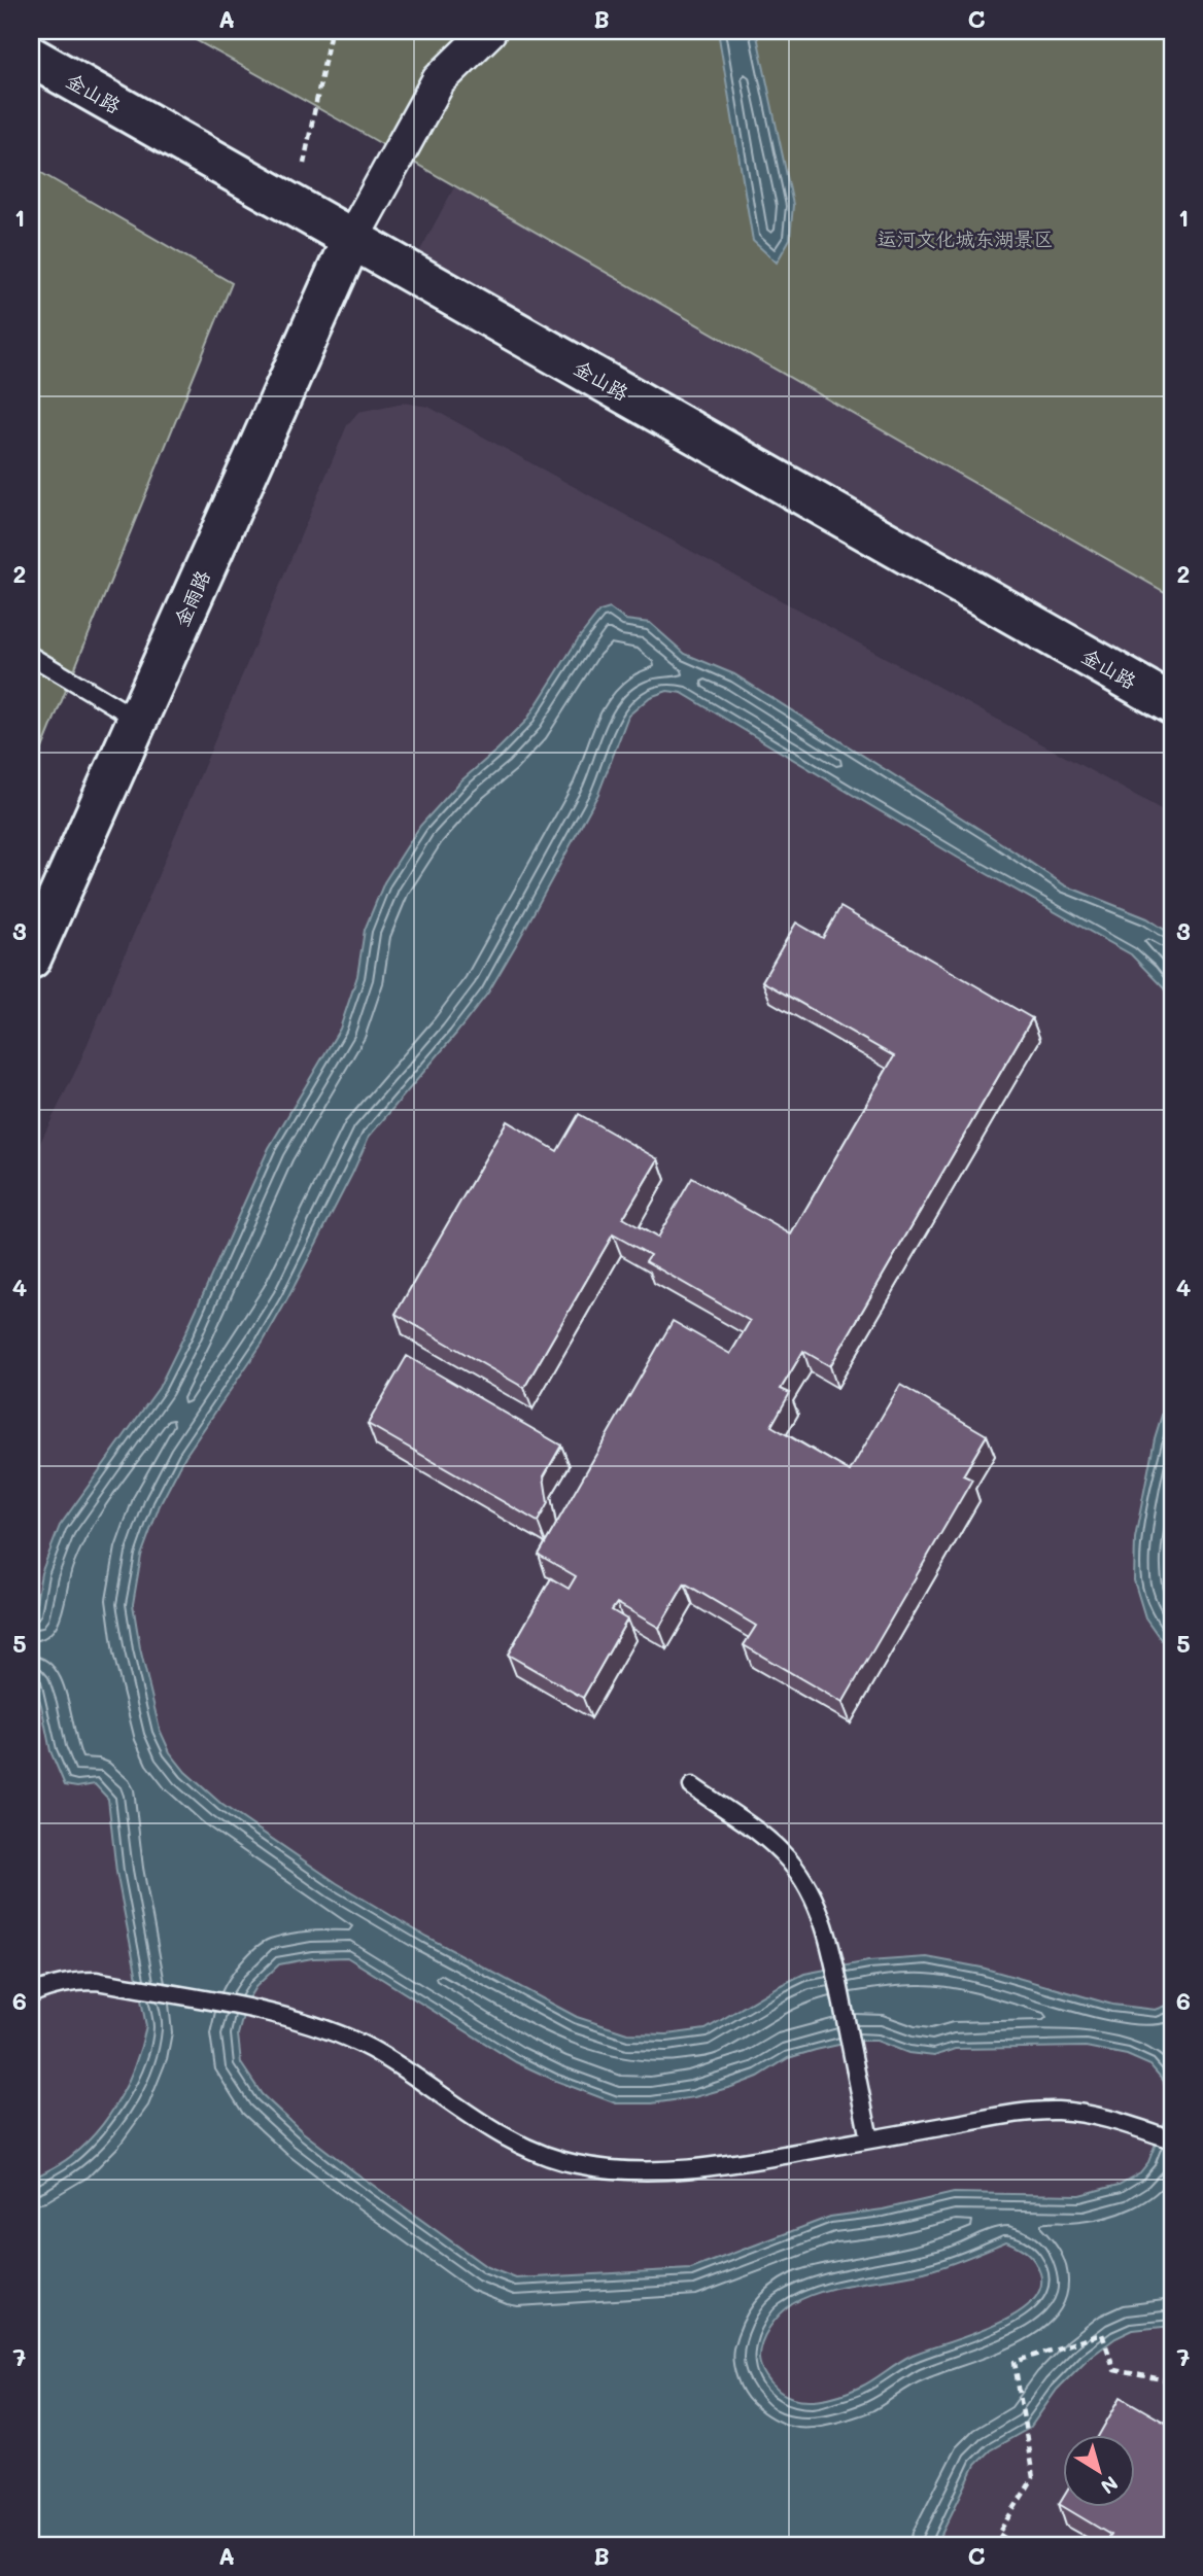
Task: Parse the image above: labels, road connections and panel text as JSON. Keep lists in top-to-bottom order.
{
  "streets": {
    "street": ["金山路", "金雨路"]
  },
  "crossings": [
    ["金山路", "金雨路"]
  ],
  "parks": ["运河文化城东湖景区"],
  "north": "bottom right",
  "grid": {
    "columns": ["A", "B", "C"],
    "rows": [
      "1",
      "2",
      "3",
      "4",
      "5",
      "6",
      "7"
    ]
  }
}
